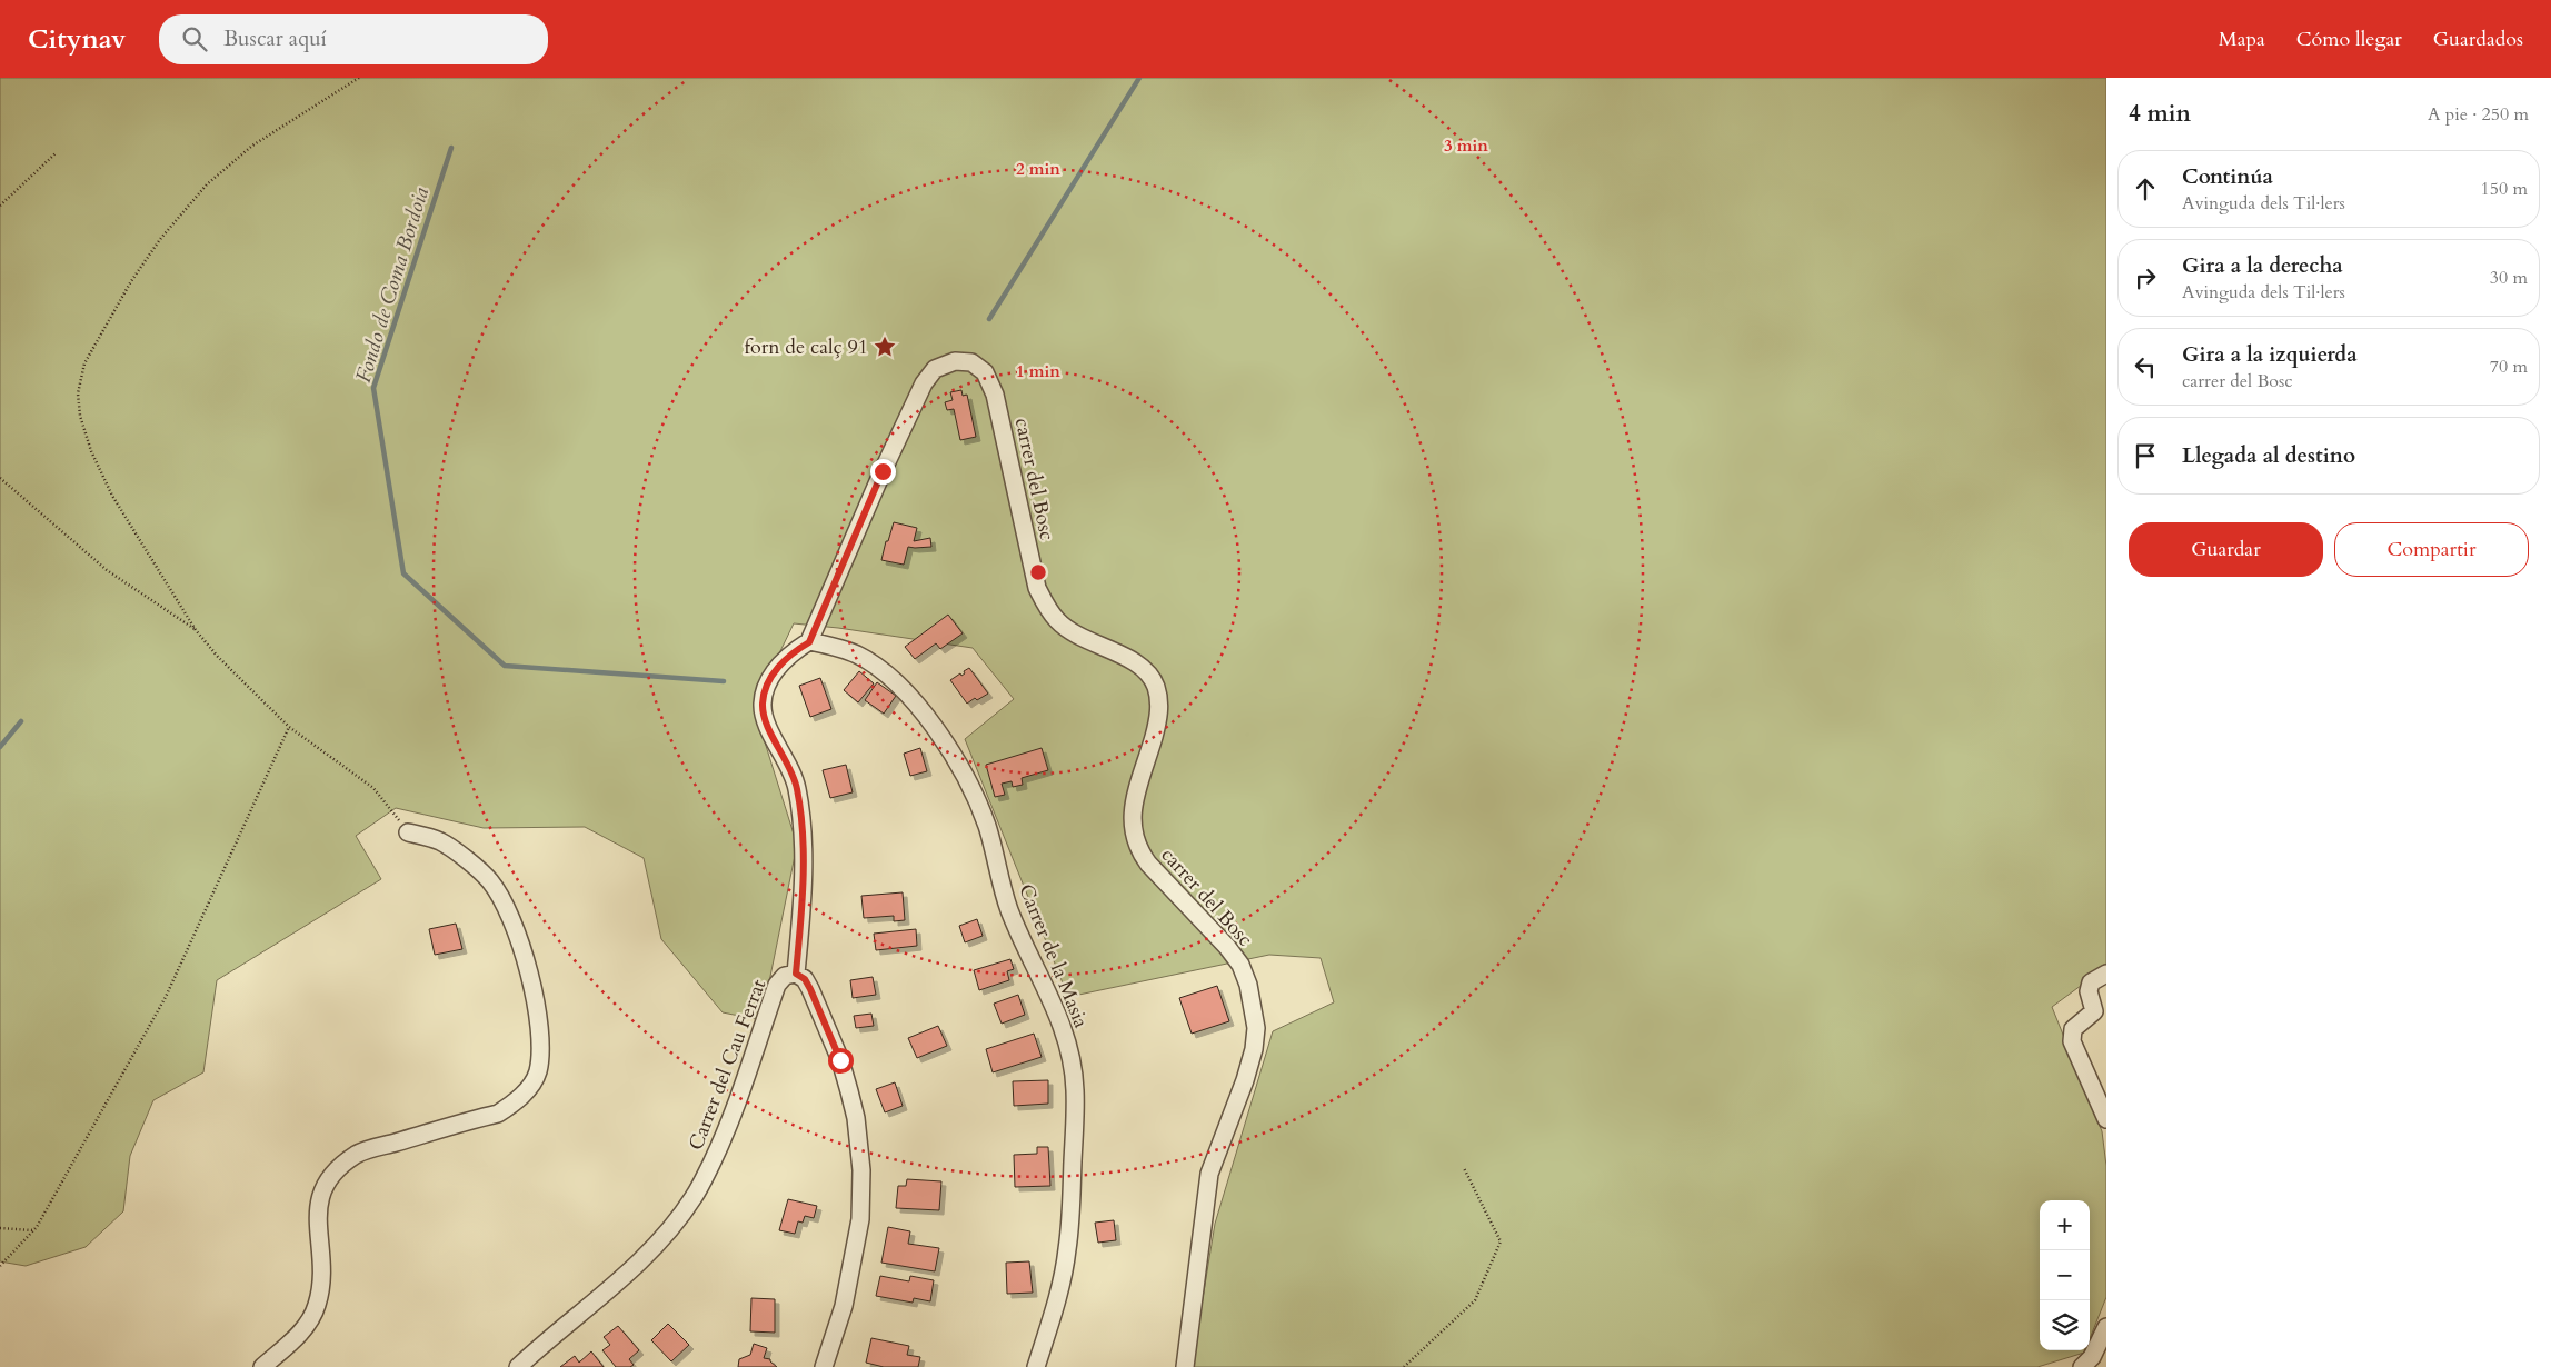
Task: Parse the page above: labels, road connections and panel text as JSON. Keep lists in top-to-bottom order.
{
  "streets": {
    "street": ["carrer del Bosc", "Carrer de la Masia", "Carrer del Cau Ferrat"]
  },
  "crossings": [
    ["carrer del Bosc", "Carrer de la Masia"]
  ],
  "water": ["Fondo de Coma Bordoia"],
  "places": {
    "place": ["forn de calç 91"]
  },
  "page": {
    "header": "Citynav",
    "search": "Buscar aquí",
    "nav": ["Mapa", "Cómo llegar", "Guardados"],
    "heading": ["4 min", "A pie · 250 m"],
    "list": [
      ["Continúa", "Avinguda dels Til·lers", "150 m"],
      ["Gira a la derecha", "Avinguda dels Til·lers", "30 m"],
      ["Gira a la izquierda", "carrer del Bosc", "70 m"],
      "Llegada al destino"
    ],
    "buttons": ["Guardar", "Compartir"],
    "map_buttons": ["+", "−"]
  },
  "rings": ["3 min", "2 min", "1 min"]
}
